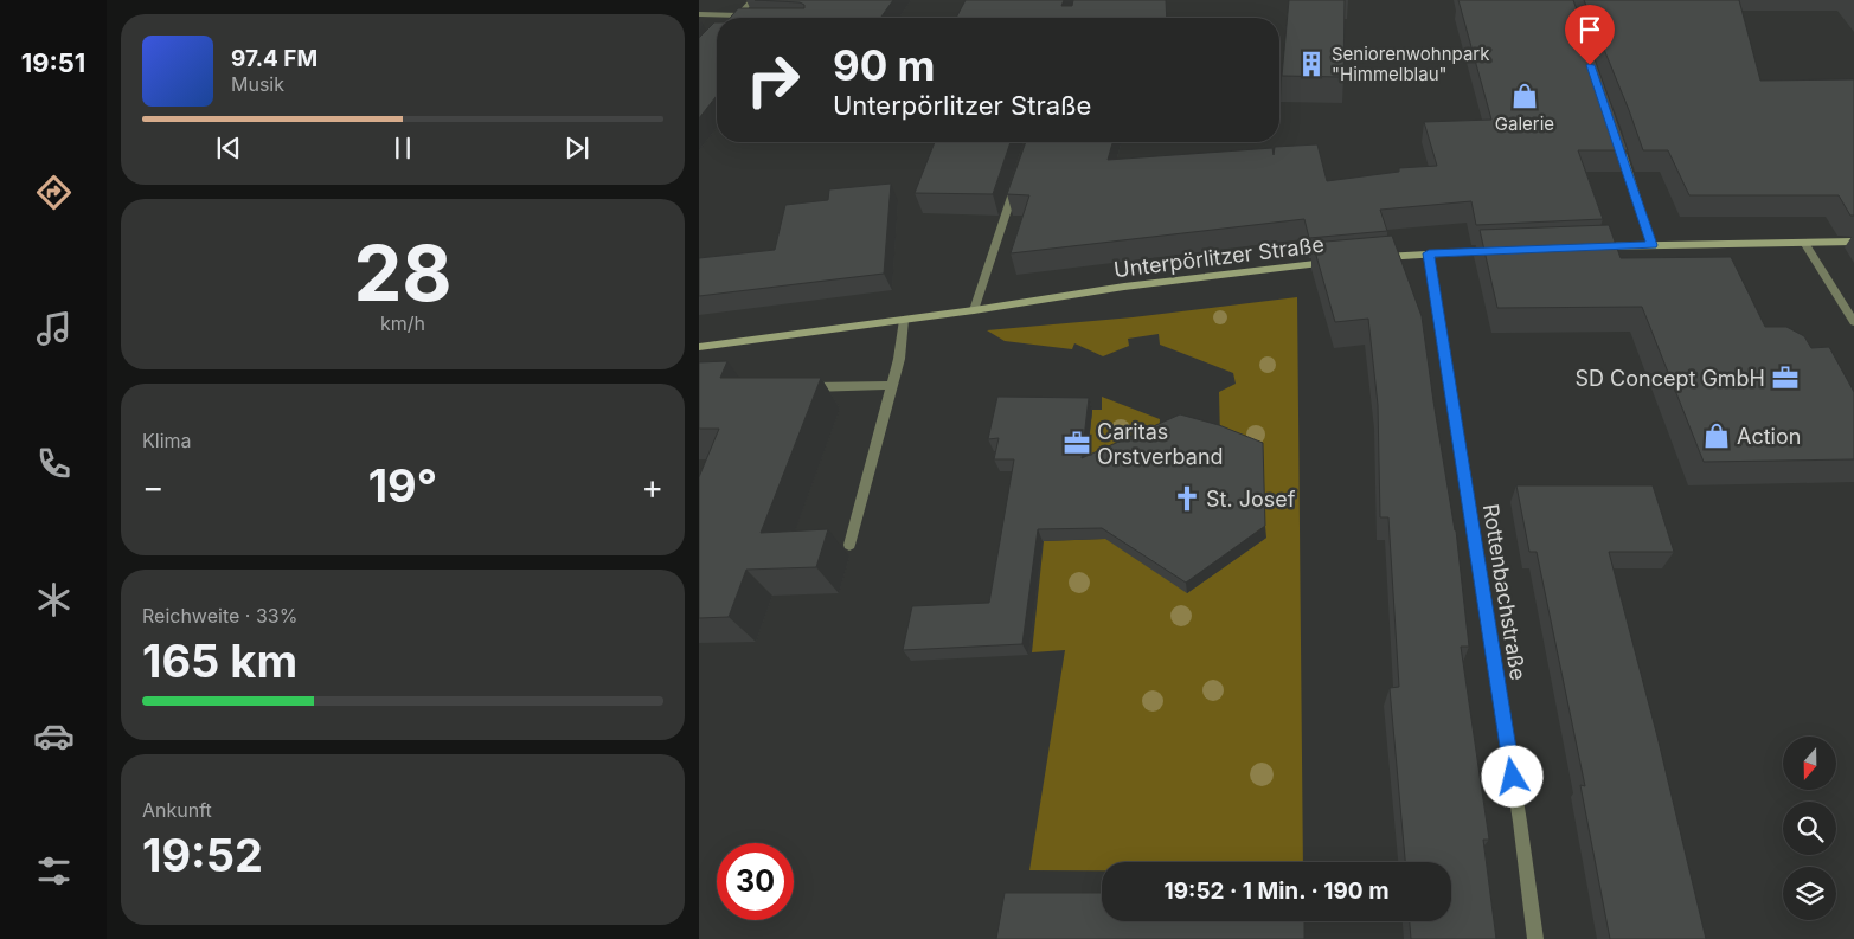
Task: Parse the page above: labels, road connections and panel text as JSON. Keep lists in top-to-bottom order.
{
  "streets": {
    "main road": ["Unterpörlitzer Straße"],
    "street": ["Rottenbachstraße"]
  },
  "places": {
    "building": ["Seniorenwohnpark \"Himmelblau\""],
    "shop": ["Galerie", "Action"],
    "office": ["SD Concept GmbH", "Caritas Orstverband"],
    "church": ["St. Josef"]
  },
  "north": "bottom",
  "page": {
    "tabs": "19:51",
    "turn": ["90 m", "Unterpörlitzer Straße"],
    "song": ["97.4 FM", "Musik"],
    "tile": [
      ["28", "km/h"],
      "Klima",
      ["Reichweite · 33%", "165 km"],
      ["Ankunft", "19:52"]
    ],
    "heat": ["−", "19°", "+"],
    "limit": "30",
    "trip": "19:52 · 1 Min. · 190 m"
  }
}
